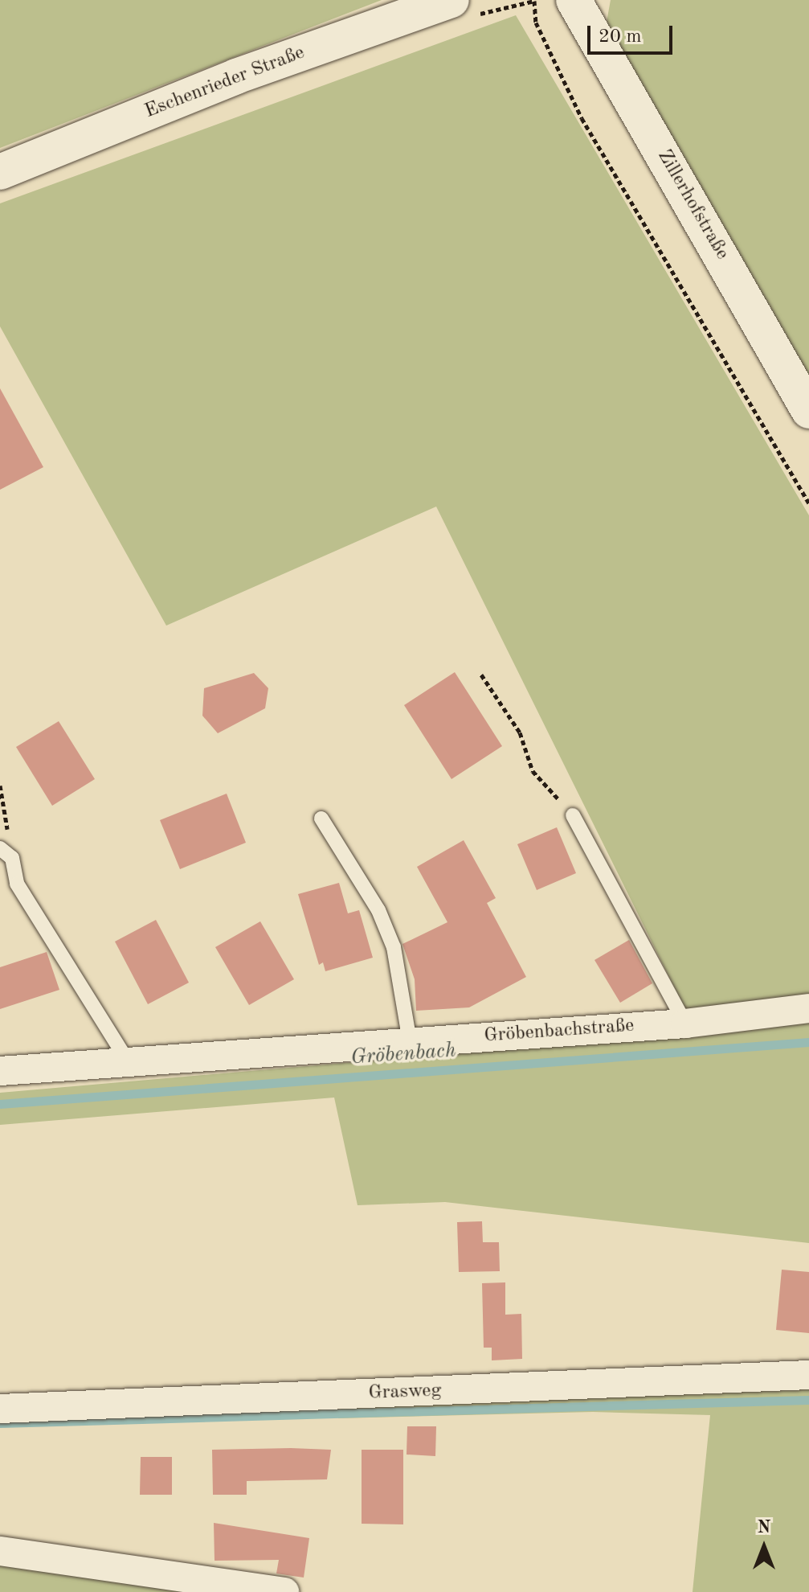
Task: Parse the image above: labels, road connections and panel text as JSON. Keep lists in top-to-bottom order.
{
  "streets": {
    "street": [
      "Eschenrieder Straße",
      "Zillerhofstraße",
      "Gröbenbachstraße",
      "Grasweg"
    ]
  },
  "water": ["Gröbenbach"],
  "scale_bar": "20 m",
  "north": "top"
}
